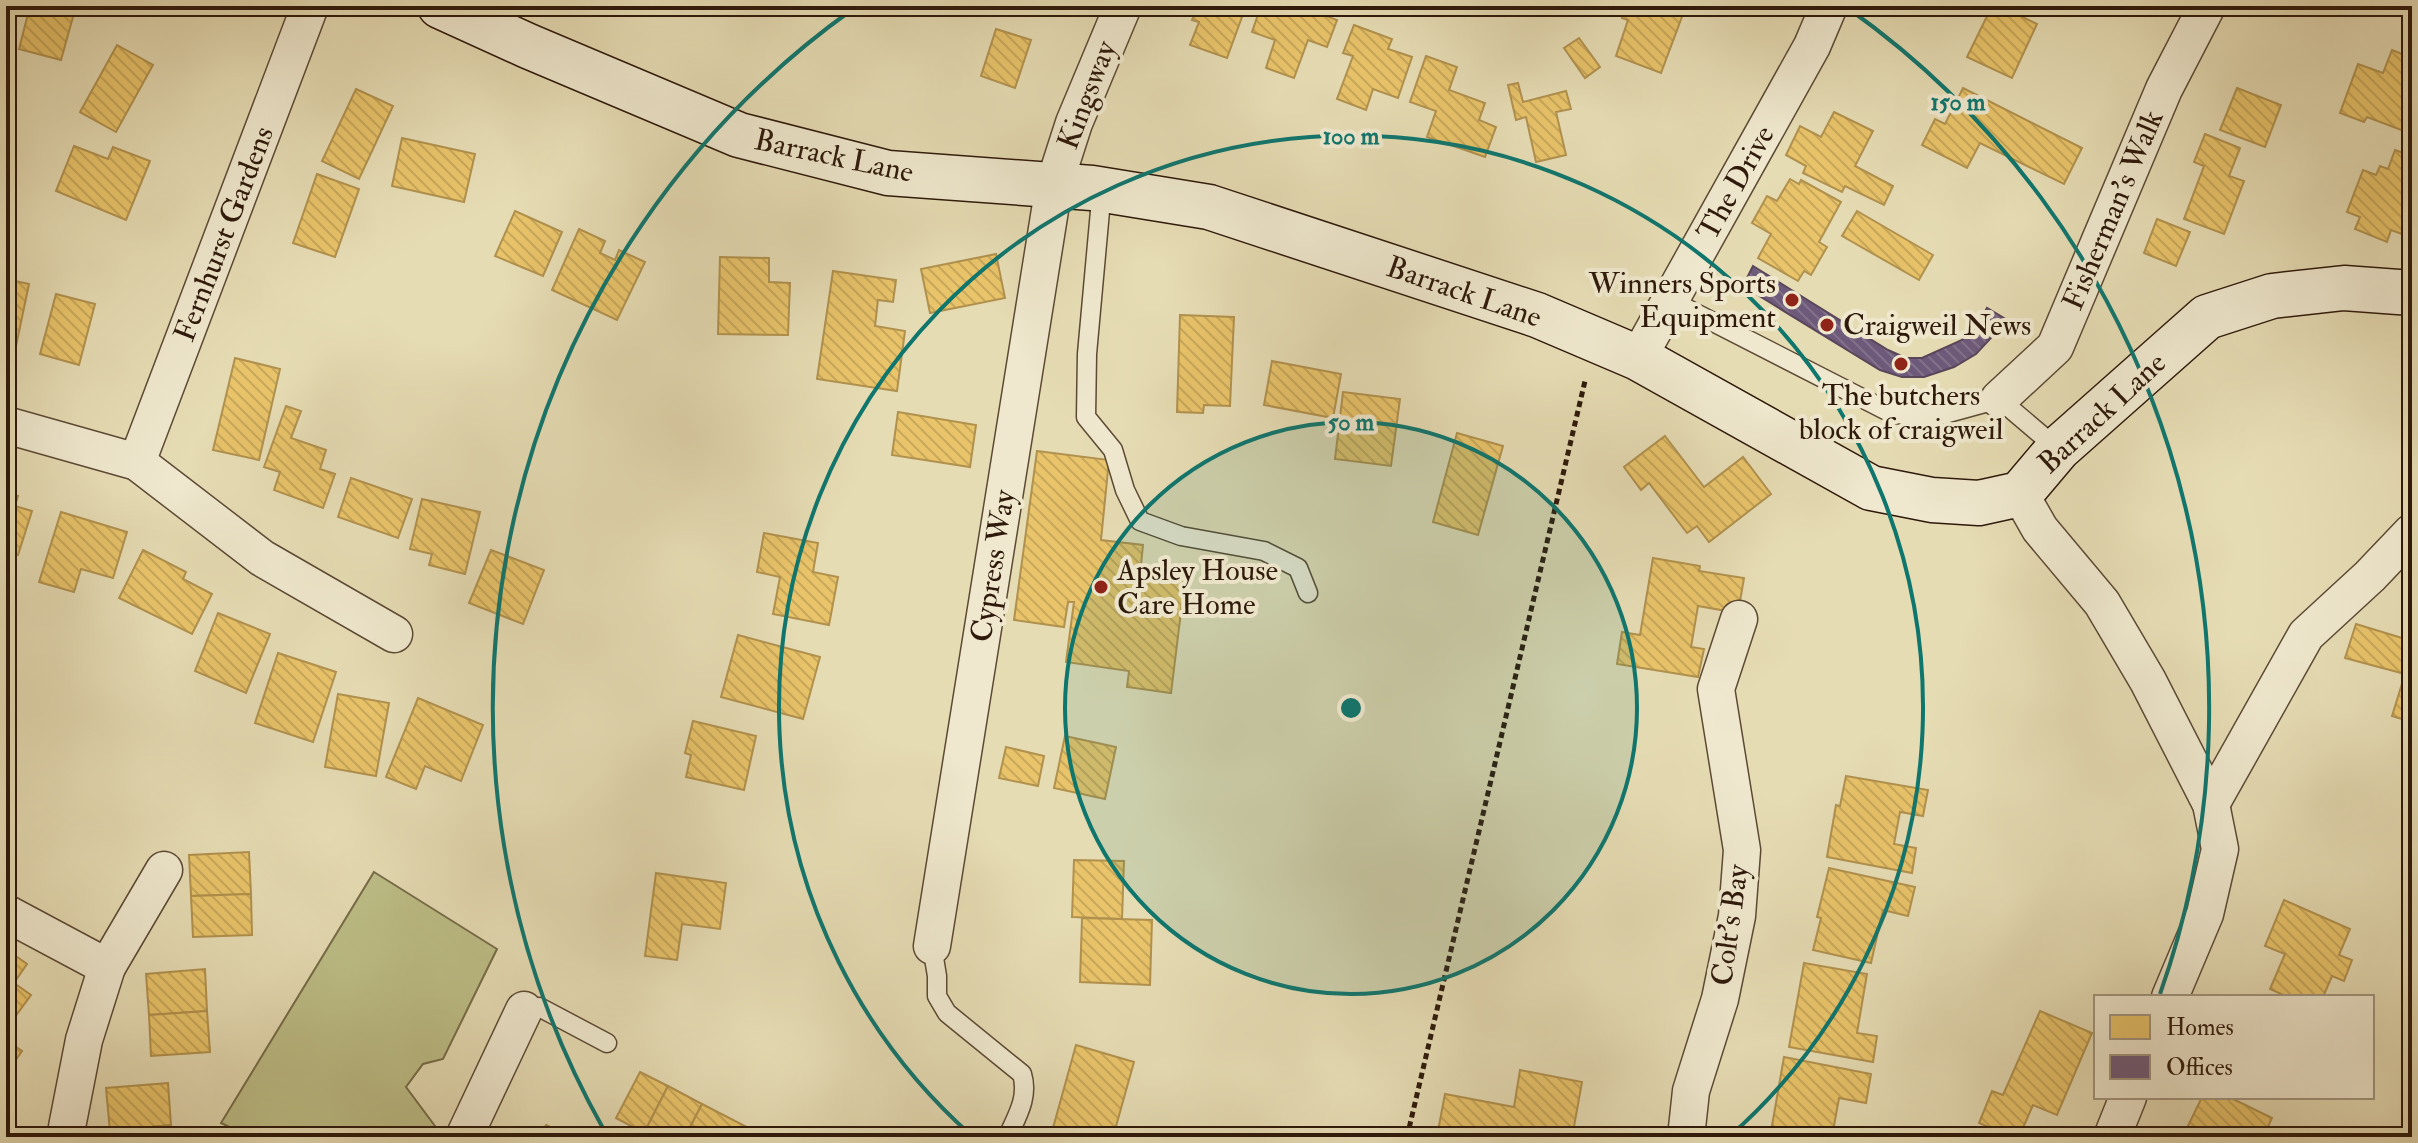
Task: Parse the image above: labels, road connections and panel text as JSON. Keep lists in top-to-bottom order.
{
  "streets": {
    "street": [
      "Kingsway",
      "Barrack Lane",
      "The Drive",
      "Fisherman's Walk",
      "Fernhurst Gardens",
      "Cypress Way",
      "Colt's Bay"
    ]
  },
  "crossings": [
    ["Kingsway", "Barrack Lane"],
    ["Kingsway", "Cypress Way"],
    ["Barrack Lane", "The Drive"],
    ["Barrack Lane", "Cypress Way"]
  ],
  "places": [
    "Winners Sports Equipment",
    "Craigweil News",
    "The butchers block of craigweil",
    "Apsley House Care Home"
  ],
  "legend": ["Homes", "Offices"],
  "rings": ["150 m", "100 m", "50 m"]
}
